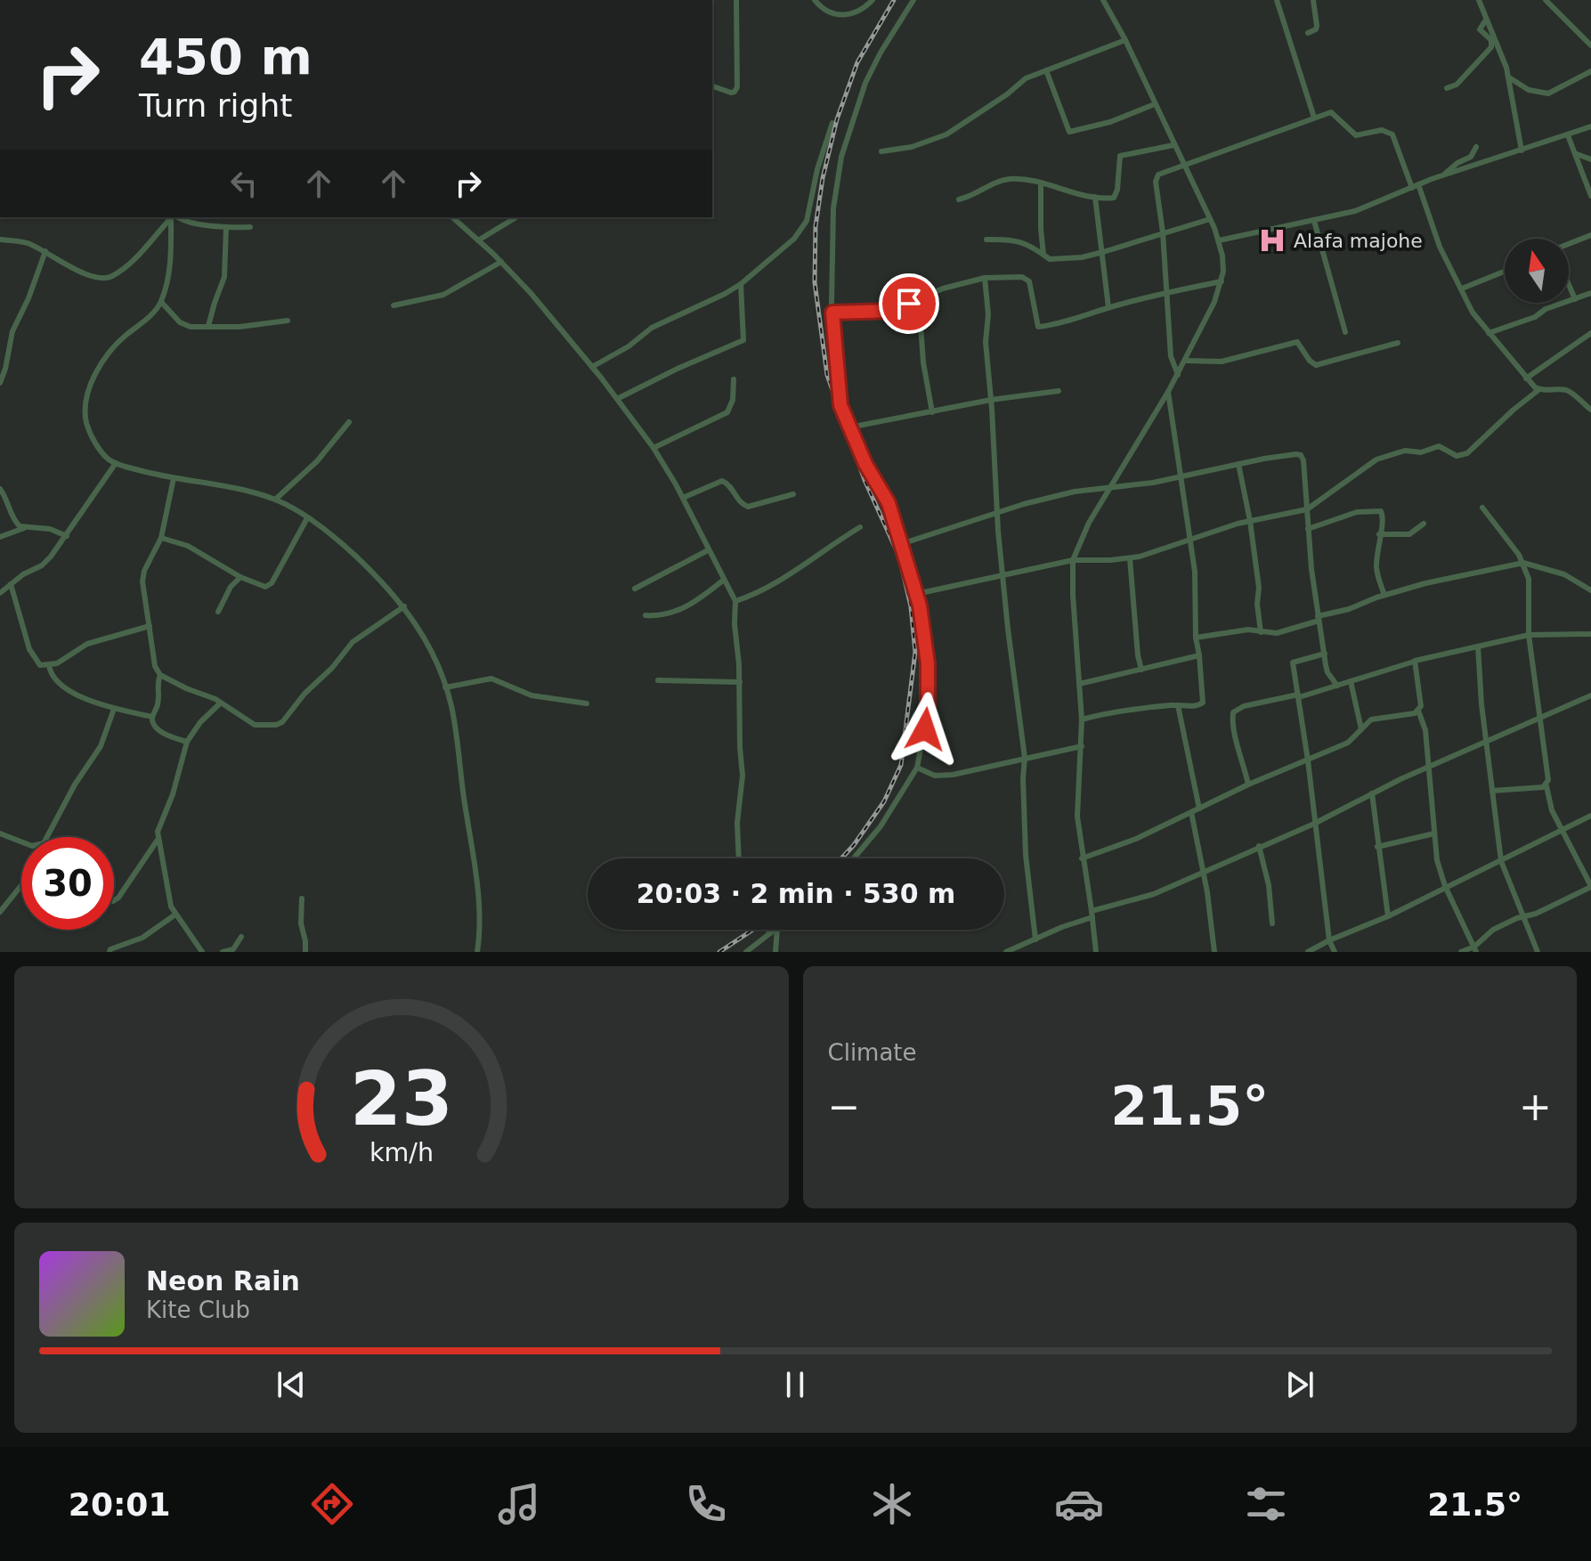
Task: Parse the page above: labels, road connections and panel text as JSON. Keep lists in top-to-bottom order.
{
  "places": {
    "hospital": ["Alafa majohe"]
  },
  "north": "top",
  "page": {
    "turn": ["450 m", "Turn right"],
    "limit": "30",
    "trip": "20:03 · 2 min · 530 m",
    "tile": "Climate",
    "heat": ["−", "21.5°", "+"],
    "song": ["Neon Rain", "Kite Club"],
    "tabs": ["20:01", "21.5°"],
    "gauge": ["23", "km/h"]
  }
}
